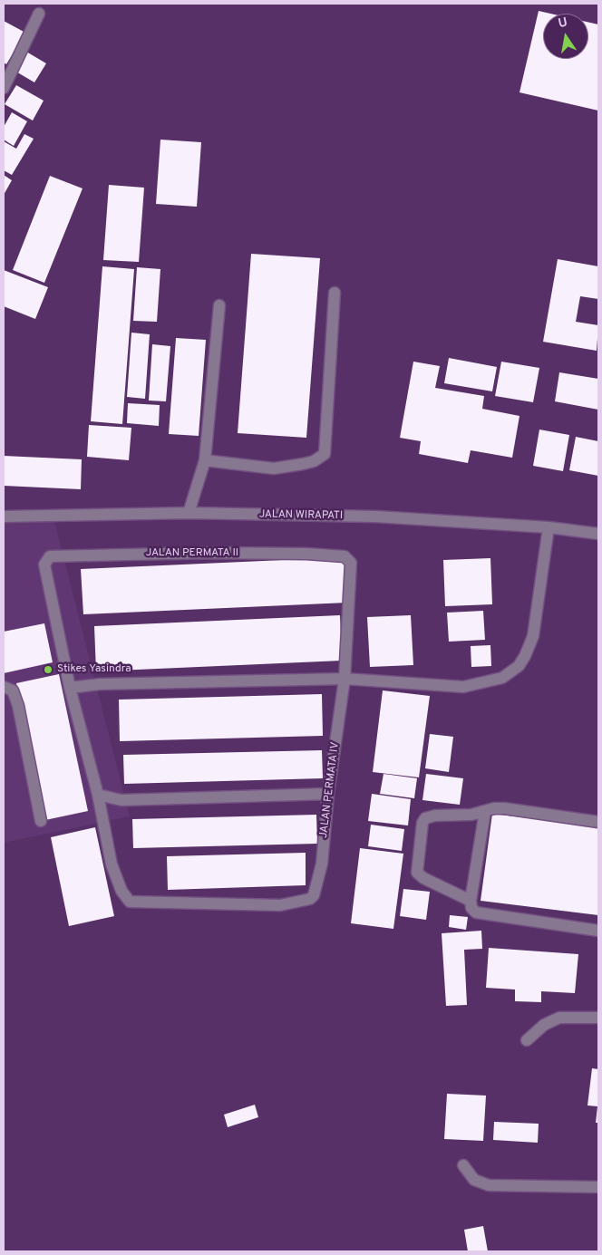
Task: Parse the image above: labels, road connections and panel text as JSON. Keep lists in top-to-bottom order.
{
  "streets": {
    "street": ["JALAN WIRAPATI", "JALAN PERMATA II", "JALAN PERMATA IV"]
  },
  "crossings": [
    ["JALAN PERMATA II", "JALAN PERMATA IV"]
  ],
  "places": ["Stikes Yasindra"],
  "north": "top"
}
